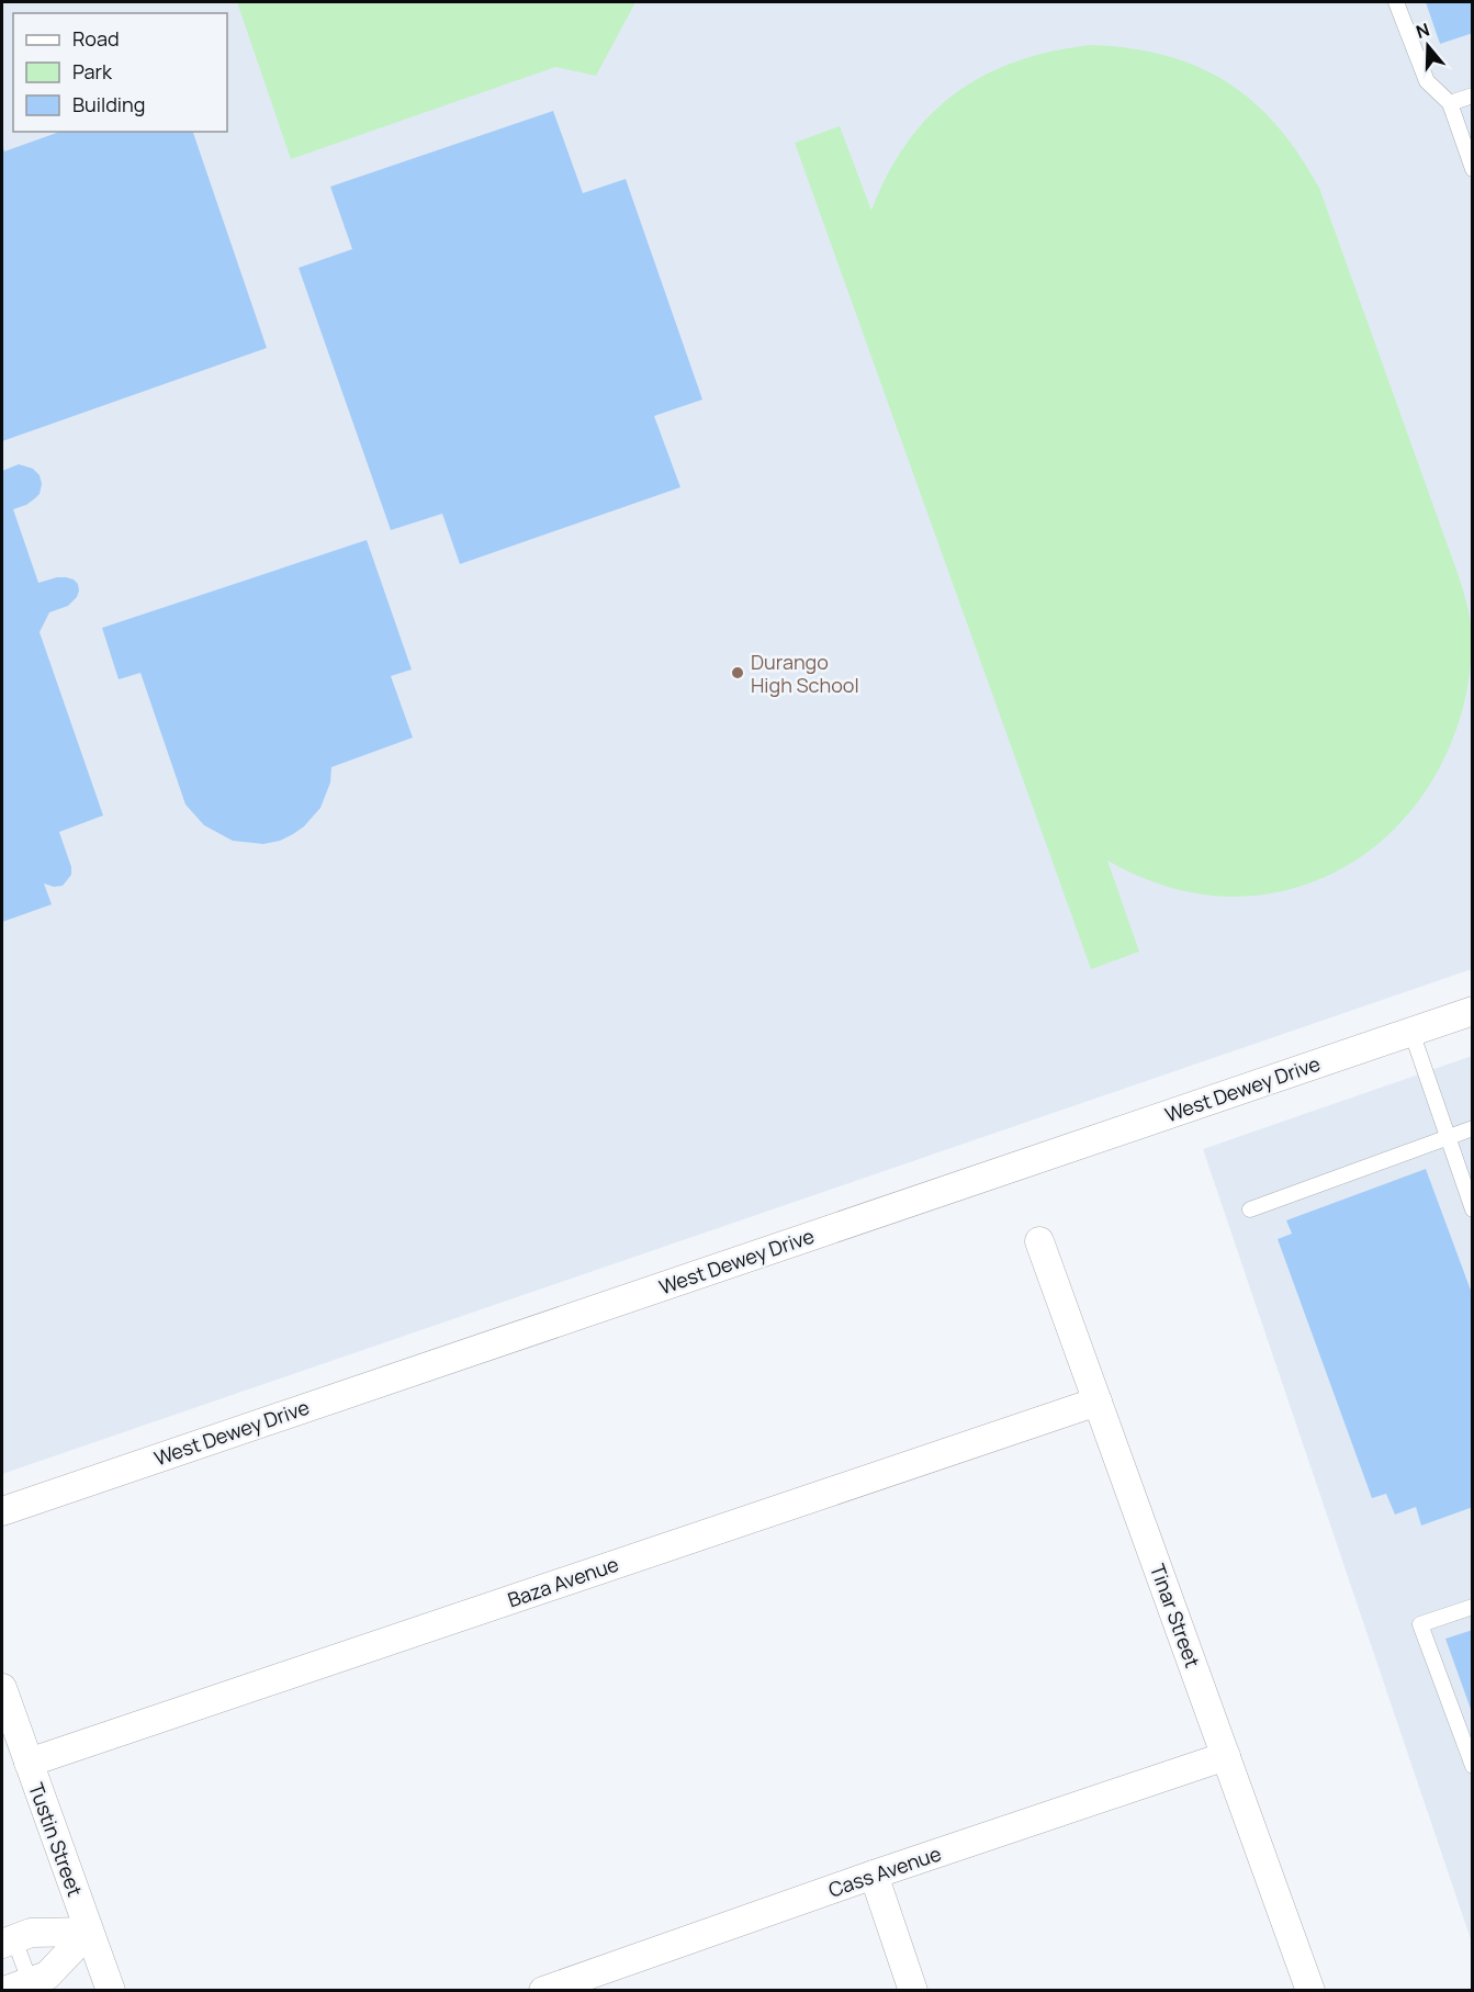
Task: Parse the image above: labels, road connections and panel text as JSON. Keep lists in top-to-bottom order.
{
  "streets": {
    "street": [
      "West Dewey Drive",
      "Baza Avenue",
      "Tinar Street",
      "Tustin Street",
      "Cass Avenue"
    ]
  },
  "crossings": [
    ["Baza Avenue", "Tinar Street"],
    ["Baza Avenue", "Tustin Street"],
    ["Tinar Street", "Cass Avenue"]
  ],
  "places": ["Durango High School"],
  "legend": ["Road", "Park", "Building"],
  "north": "top"
}
